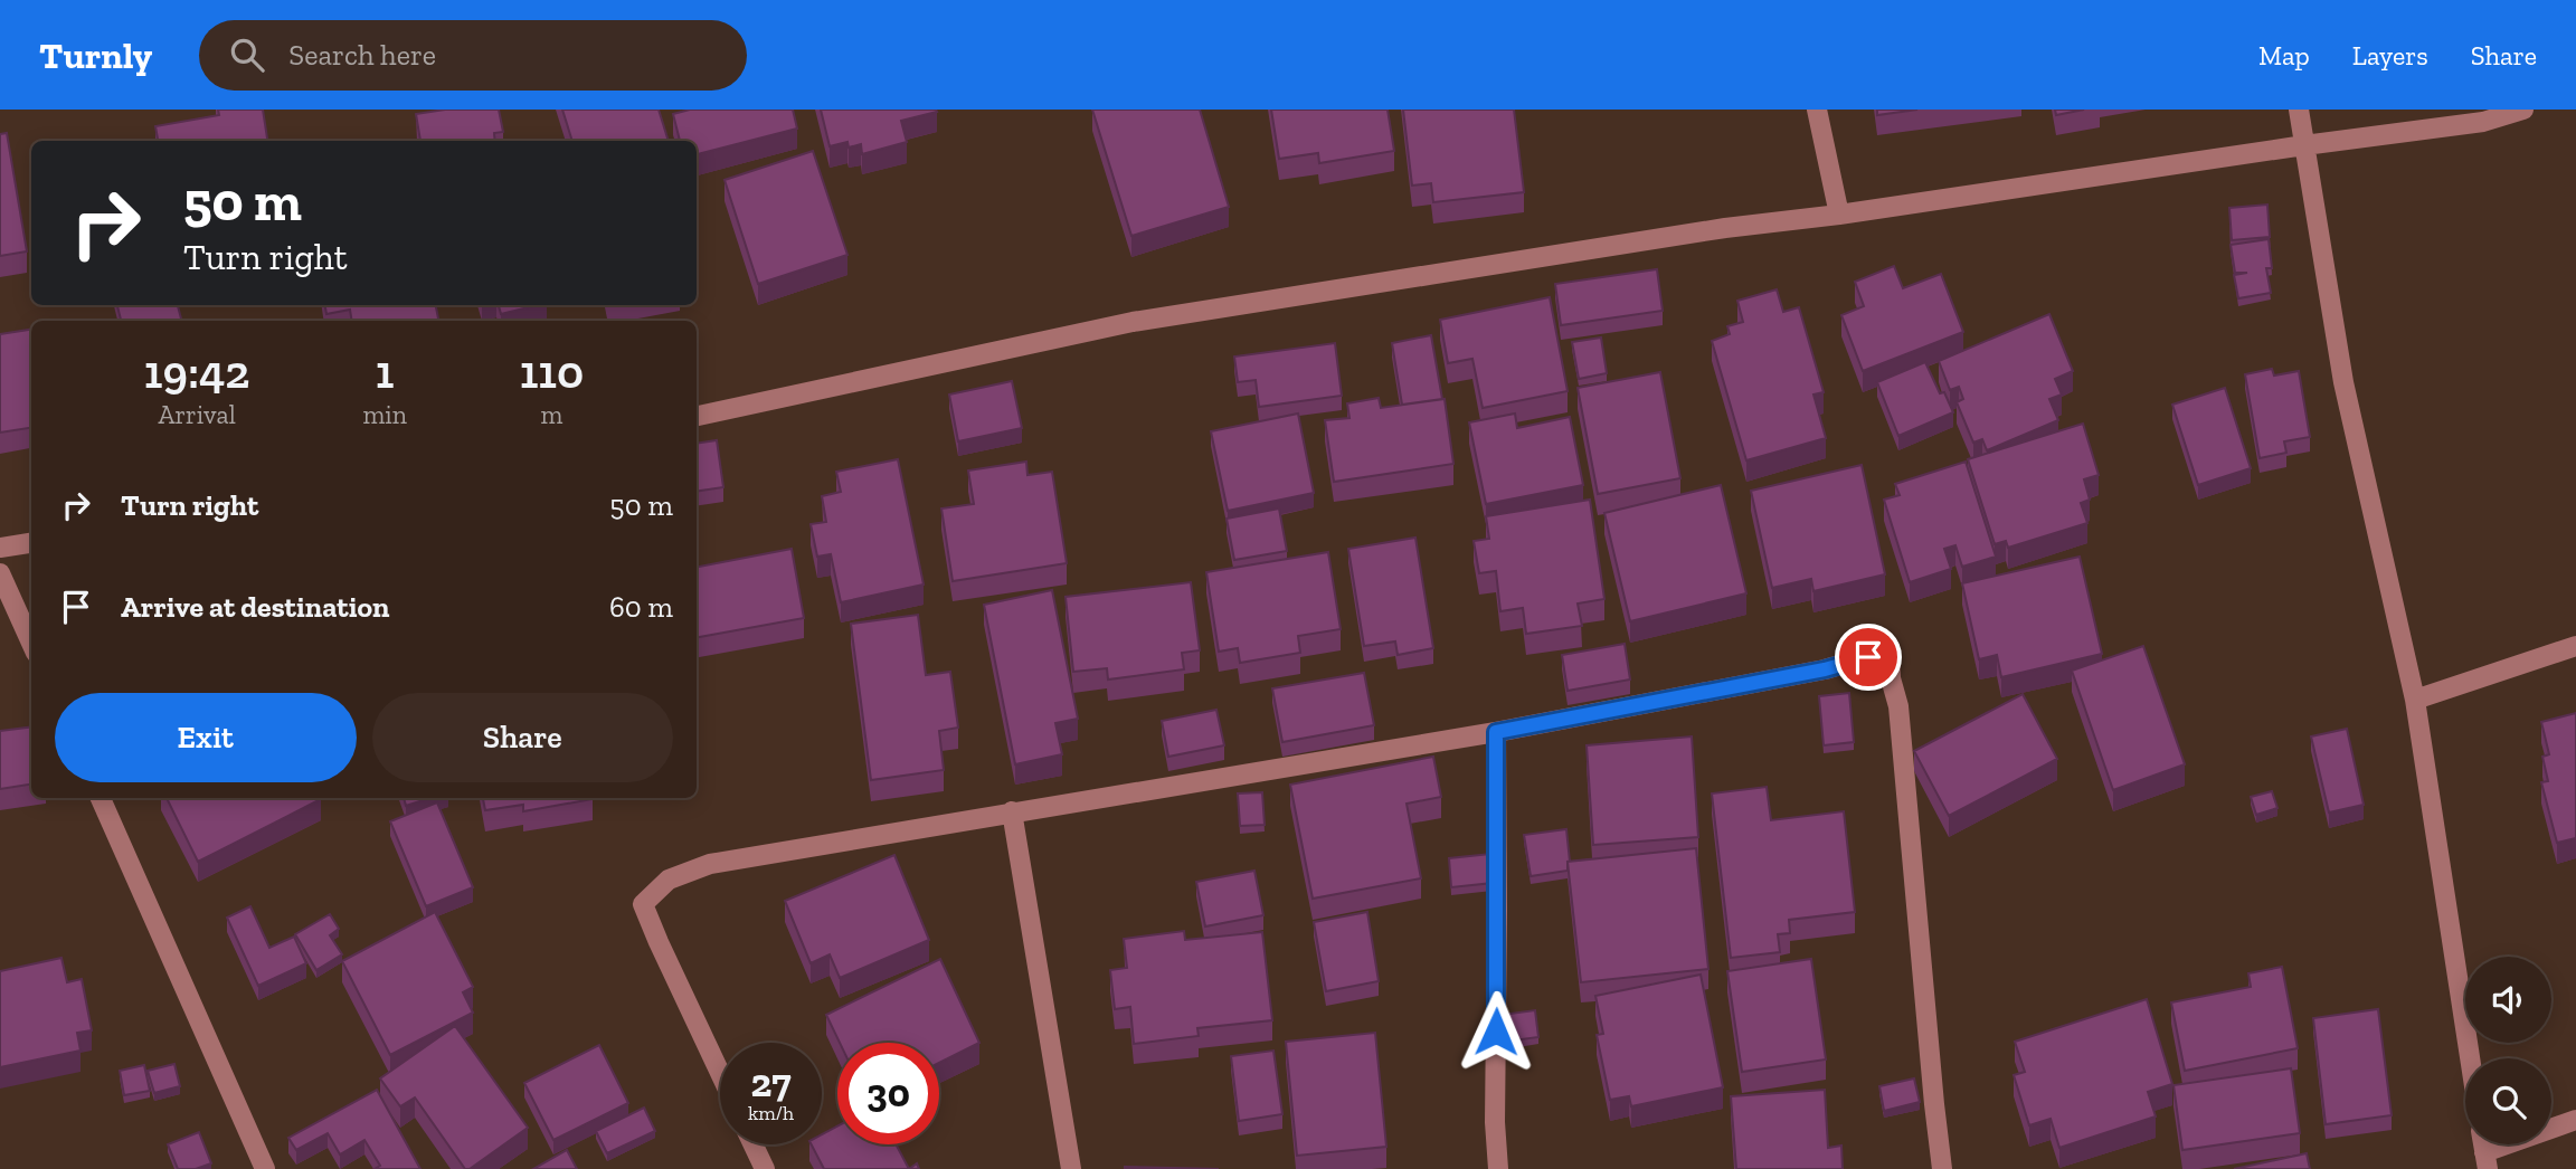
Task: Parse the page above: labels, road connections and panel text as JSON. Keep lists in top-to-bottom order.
{
  "page": {
    "header": "Turnly",
    "search": "Search here",
    "nav": ["Map", "Layers", "Share"],
    "turn": ["50 m", "Turn right"],
    "eta": [
      "19:42",
      "Arrival",
      "1",
      "min",
      "110",
      "m"
    ],
    "list": [
      {
        "name": "Turn right",
        "value": "50 m"
      },
      {
        "name": "Arrive at destination",
        "value": "60 m"
      }
    ],
    "buttons": ["Exit", "Share"],
    "speed": "27 km/h",
    "limit": "30"
  }
}
